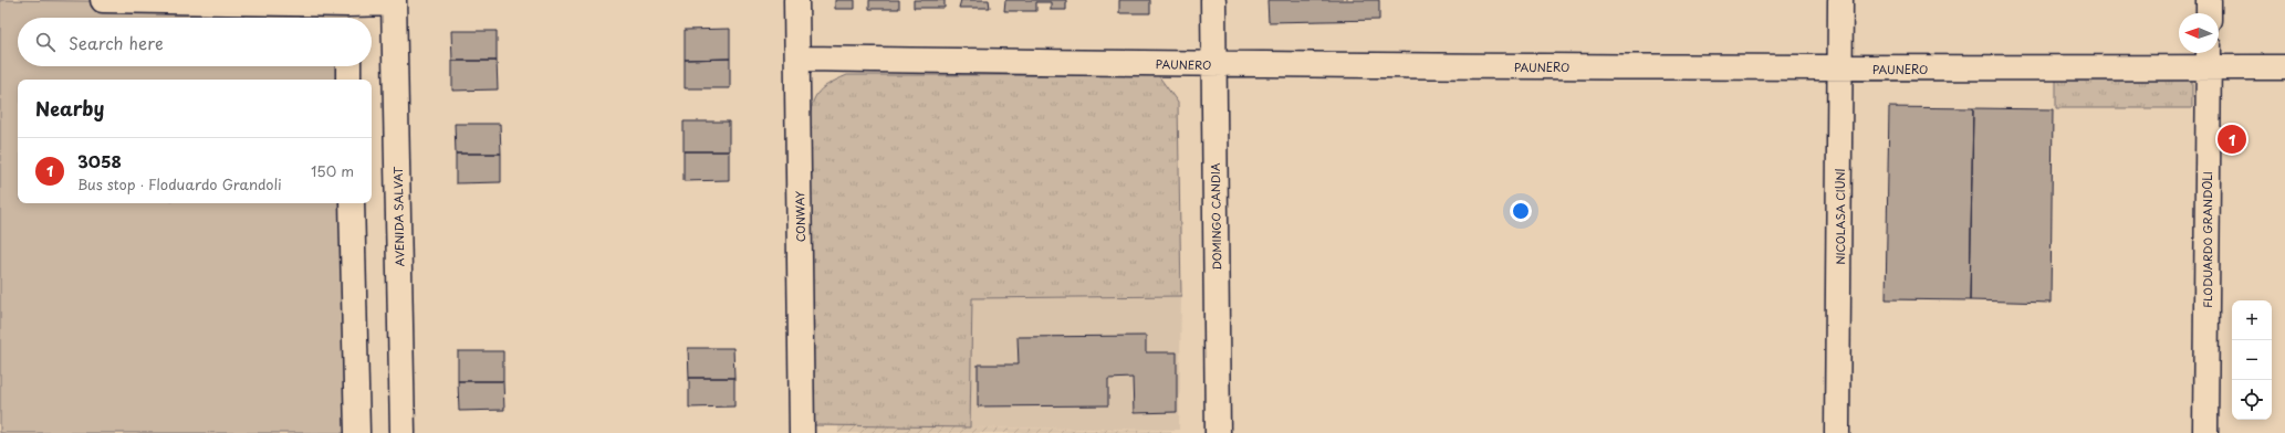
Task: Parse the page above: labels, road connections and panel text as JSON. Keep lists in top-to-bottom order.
{
  "streets": {
    "street": [
      "PAUNERO",
      "AVENIDA SALVAT",
      "CONWAY",
      "DOMINGO CANDIA",
      "NICOLASA CIUNI",
      "FLODUARDO GRANDOLI"
    ]
  },
  "crossings": [
    ["PAUNERO", "CONWAY"],
    ["PAUNERO", "DOMINGO CANDIA"],
    ["PAUNERO", "NICOLASA CIUNI"],
    ["PAUNERO", "FLODUARDO GRANDOLI"]
  ],
  "north": "left",
  "page": {
    "search": "Search here",
    "heading": "Nearby",
    "pins": "1",
    "list": [
      {
        "mark": "1",
        "name": "3058",
        "note": "Bus stop · Floduardo Grandoli",
        "value": "150 m"
      }
    ],
    "map_buttons": ["+", "−"]
  }
}
